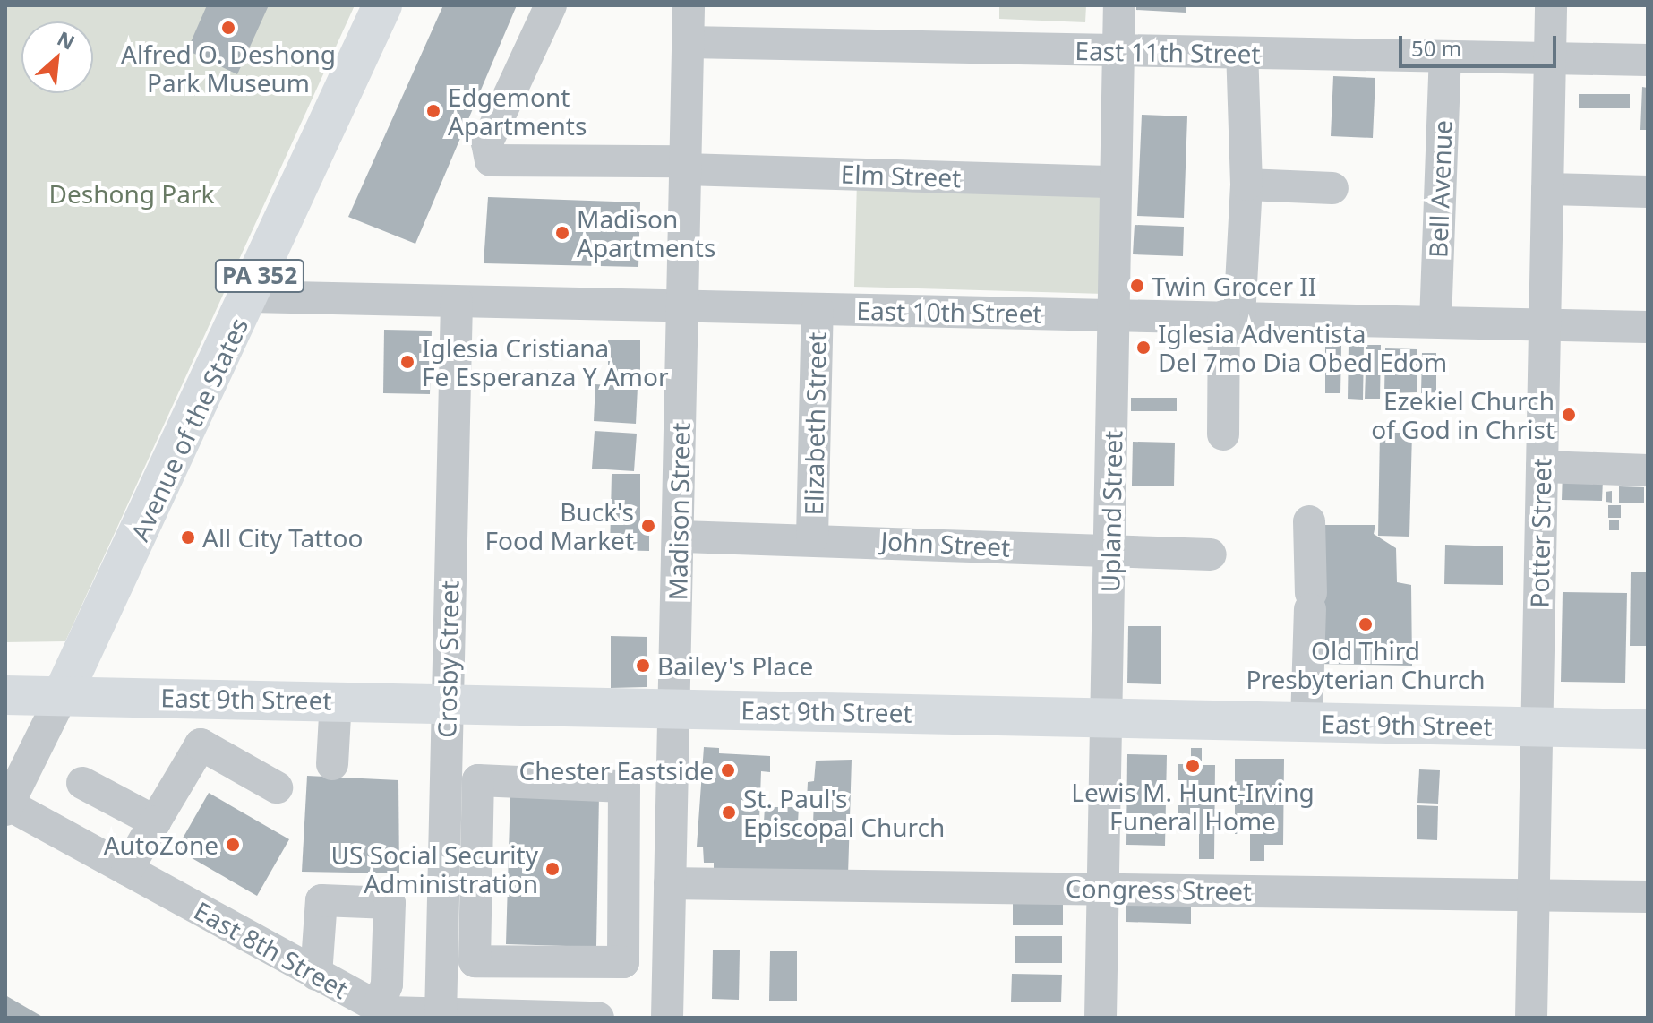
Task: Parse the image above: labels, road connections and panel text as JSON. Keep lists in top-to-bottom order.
{
  "streets": {
    "main road": ["PA 352", "Avenue of the States", "East 9th Street"],
    "street": [
      "East 11th Street",
      "Elm Street",
      "Bell Avenue",
      "East 10th Street",
      "Elizabeth Street",
      "Madison Street",
      "Upland Street",
      "Potter Street",
      "John Street",
      "Crosby Street",
      "Congress Street",
      "East 8th Street"
    ]
  },
  "crossings": [
    ["East 11th Street", "Bell Avenue"],
    ["East 11th Street", "Madison Street"],
    ["East 11th Street", "Upland Street"],
    ["East 11th Street", "Potter Street"],
    ["Elm Street", "Madison Street"],
    ["Elm Street", "Upland Street"],
    ["Bell Avenue", "East 10th Street"],
    ["East 10th Street", "Elizabeth Street"],
    ["East 10th Street", "Avenue of the States"],
    ["East 10th Street", "Madison Street"],
    ["East 10th Street", "Upland Street"],
    ["East 10th Street", "Potter Street"],
    ["East 10th Street", "Crosby Street"],
    ["Elizabeth Street", "John Street"],
    ["Avenue of the States", "East 9th Street"],
    ["Avenue of the States", "East 8th Street"],
    ["Madison Street", "John Street"],
    ["Madison Street", "East 9th Street"],
    ["Madison Street", "Congress Street"],
    ["Upland Street", "John Street"],
    ["Upland Street", "East 9th Street"],
    ["Upland Street", "Congress Street"],
    ["Potter Street", "East 9th Street"],
    ["Potter Street", "Congress Street"],
    ["Crosby Street", "East 9th Street"],
    ["Crosby Street", "East 8th Street"]
  ],
  "parks": ["Deshong Park"],
  "places": [
    "Alfred O. Deshong Park Museum",
    "Edgemont Apartments",
    "Madison Apartments",
    "Twin Grocer II",
    "Iglesia Adventista Del 7mo Dia Obed Edom",
    "Iglesia Cristiana Fe Esperanza Y Amor",
    "Ezekiel Church of God in Christ",
    "Buck's Food Market",
    "All City Tattoo",
    "Old Third Presbyterian Church",
    "Bailey's Place",
    "Lewis M. Hunt-Irving Funeral Home",
    "Chester Eastside",
    "St. Paul's Episcopal Church",
    "AutoZone",
    "US Social Security Administration"
  ],
  "scale_bar": "50 m",
  "north": "top right"
}
